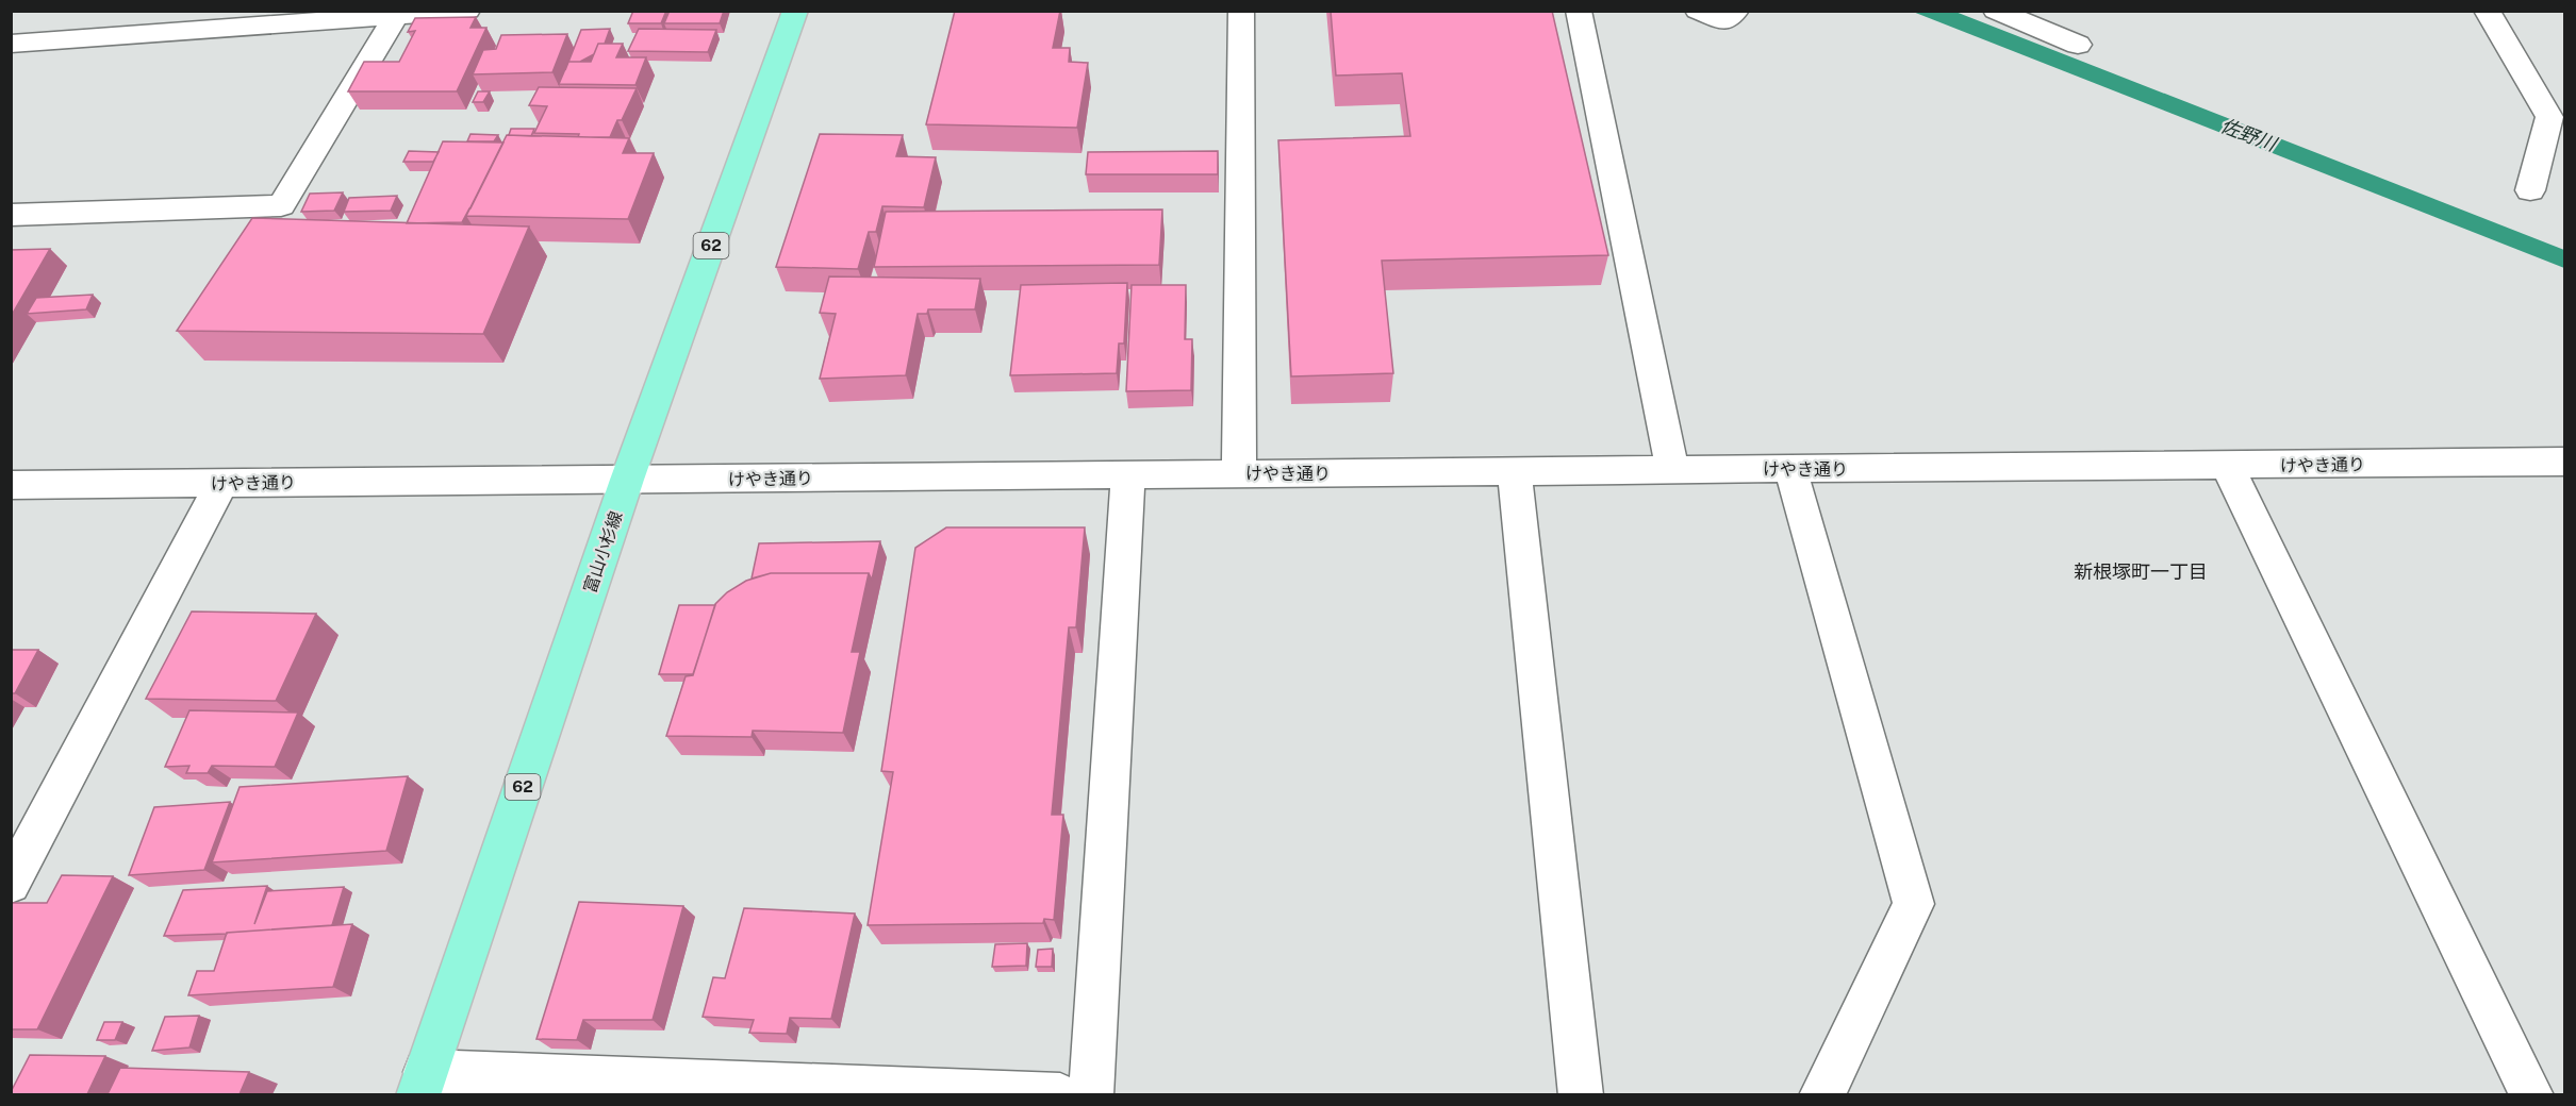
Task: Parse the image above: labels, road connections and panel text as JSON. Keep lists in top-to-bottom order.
{
  "streets": {
    "main road": ["62", "富山小杉線"],
    "street": ["けやき通り"]
  },
  "crossings": [
    ["けやき通り", "富山小杉線"]
  ],
  "districts": ["新根塚町一丁目"],
  "water": ["佐野川"]
}
